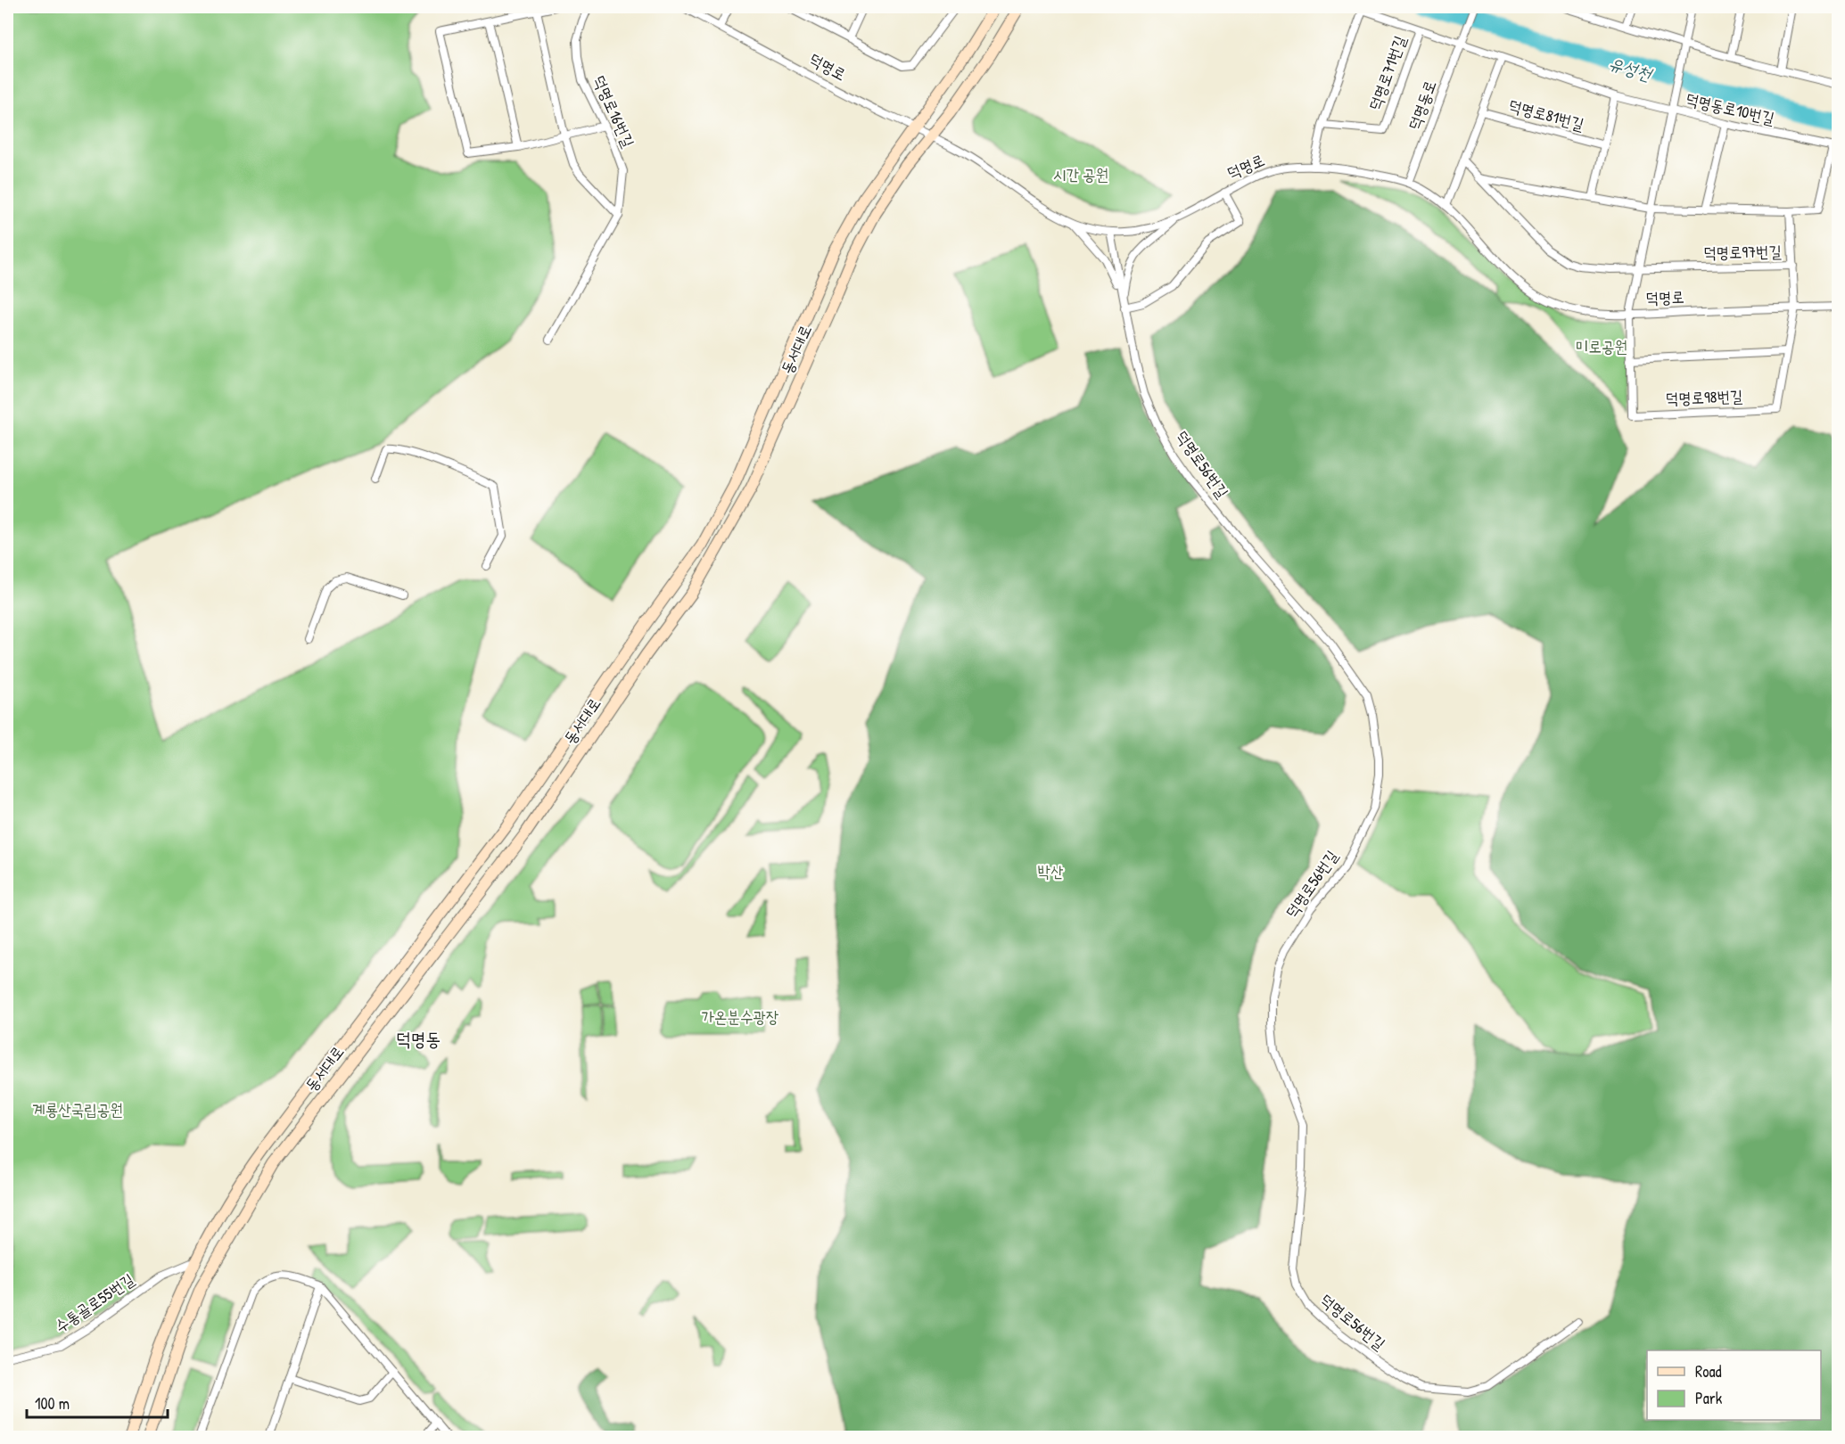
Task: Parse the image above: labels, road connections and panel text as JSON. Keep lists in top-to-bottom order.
{
  "streets": {
    "street": [
      "덕명로",
      "덕명로71번길",
      "덕명동로",
      "덕명동로10번길",
      "덕명로16번길",
      "덕명로81번길",
      "덕명로97번길",
      "동서대로",
      "덕명로98번길",
      "덕명로56번길",
      "수통골로55번길"
    ]
  },
  "crossings": [
    ["덕명로", "덕명로71번길"],
    ["덕명로", "덕명동로"],
    ["덕명로", "덕명로81번길"],
    ["덕명로", "동서대로"],
    ["덕명로", "덕명로98번길"],
    ["덕명로", "덕명로56번길"],
    ["덕명로71번길", "덕명동로"],
    ["덕명로71번길", "덕명동로10번길"],
    ["덕명동로", "덕명동로10번길"],
    ["덕명동로10번길", "덕명로81번길"],
    ["덕명로81번길", "덕명로97번길"],
    ["덕명로97번길", "덕명로98번길"],
    ["동서대로", "수통골로55번길"]
  ],
  "districts": ["덕명동"],
  "water": ["유성천"],
  "parks": [
    "시간 공원",
    "미로공원",
    "박산",
    "가온분수광장",
    "계룡산국립공원"
  ],
  "legend": ["Road", "Park"],
  "scale_bar": "100 m"
}
